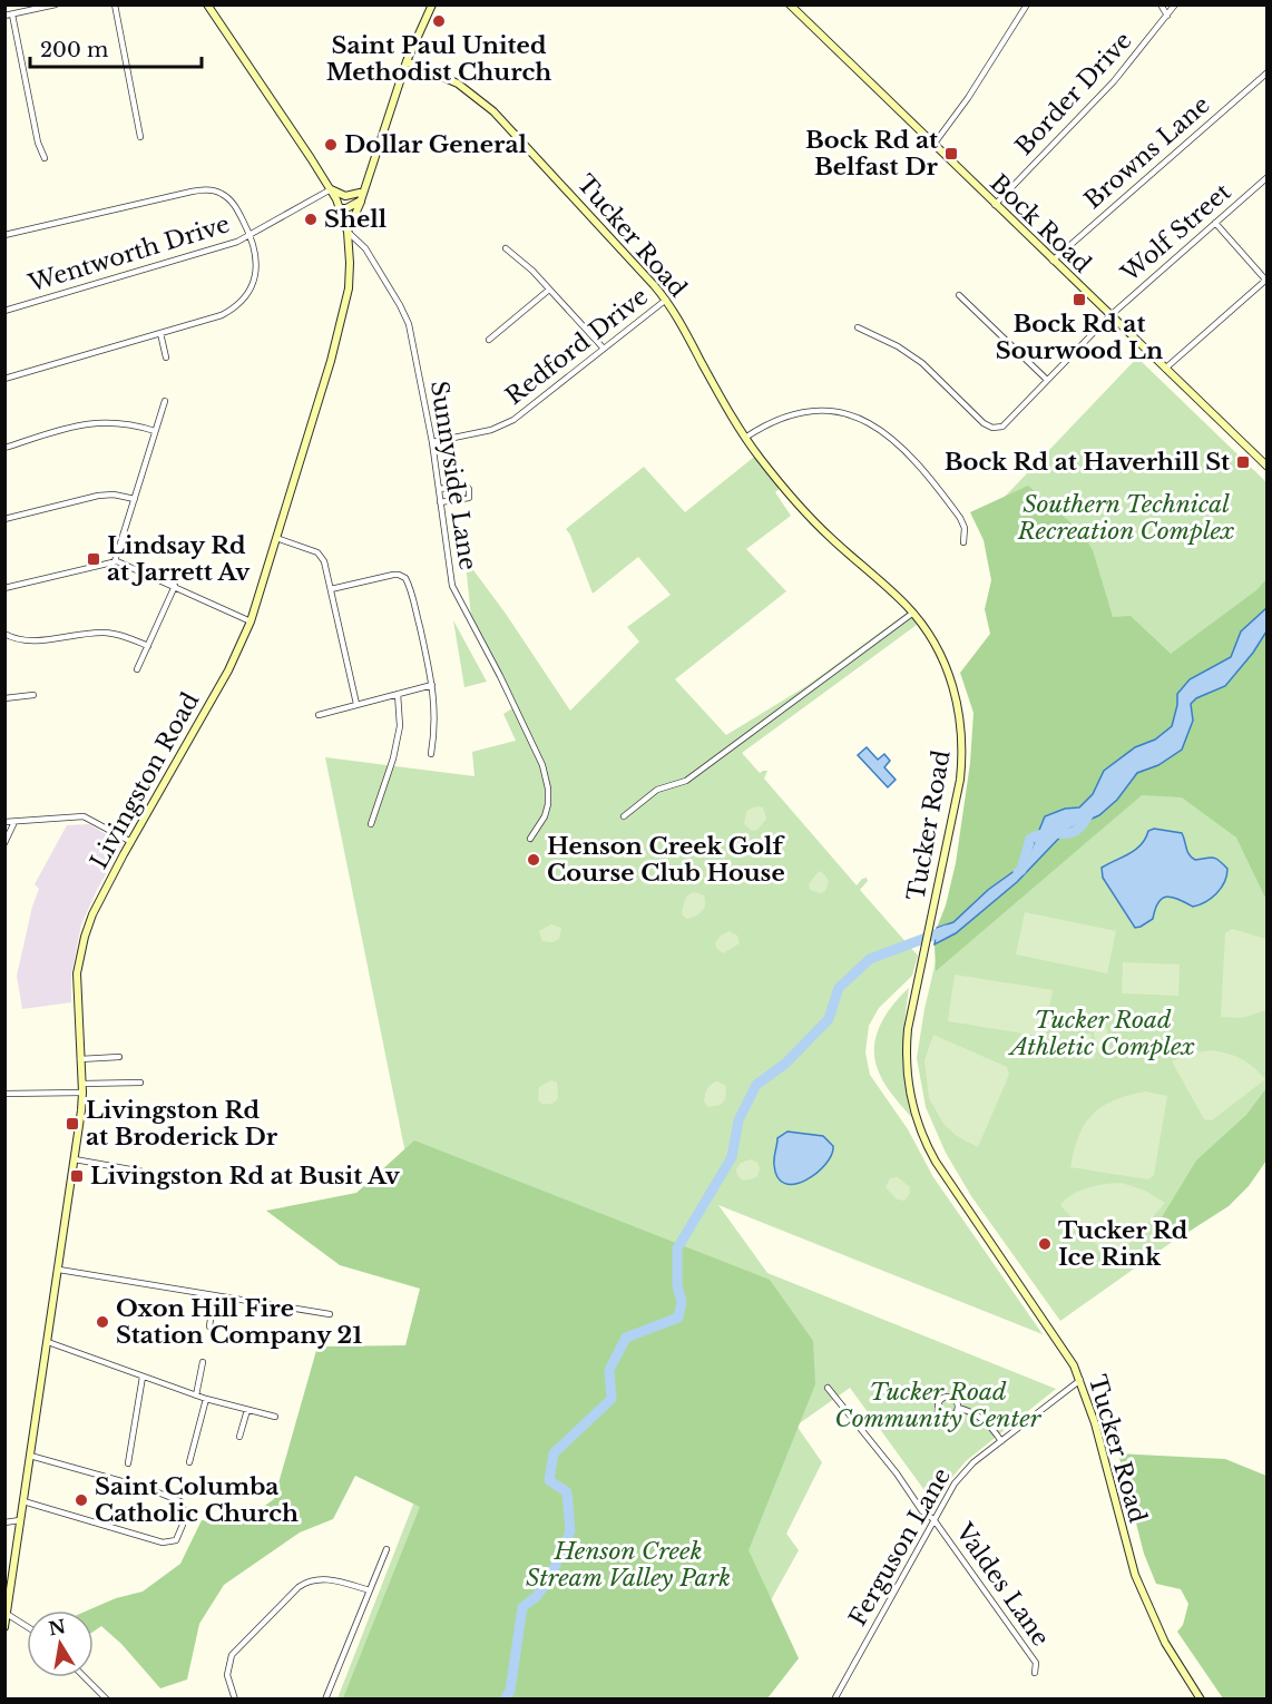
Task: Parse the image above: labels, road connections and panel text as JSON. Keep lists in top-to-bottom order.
{
  "streets": {
    "main road": ["Bock Road", "Tucker Road", "Livingston Road"],
    "street": [
      "Border Drive",
      "Browns Lane",
      "Wolf Street",
      "Wentworth Drive",
      "Redford Drive",
      "Sunnyside Lane",
      "Ferguson Lane",
      "Valdes Lane"
    ]
  },
  "crossings": [
    ["Border Drive", "Bock Road"],
    ["Browns Lane", "Bock Road"],
    ["Bock Road", "Wolf Street"],
    ["Tucker Road", "Redford Drive"],
    ["Tucker Road", "Ferguson Lane"],
    ["Wentworth Drive", "Livingston Road"],
    ["Redford Drive", "Sunnyside Lane"],
    ["Sunnyside Lane", "Livingston Road"],
    ["Ferguson Lane", "Valdes Lane"]
  ],
  "parks": [
    "Southern Technical Recreation Complex",
    "Tucker Road Athletic Complex",
    "Tucker Road Community Center",
    "Henson Creek Stream Valley Park"
  ],
  "places": {
    "other": [
      "Saint Paul United Methodist Church",
      "Dollar General",
      "Shell",
      "Henson Creek Golf Course Club House",
      "Tucker Rd Ice Rink",
      "Oxon Hill Fire Station Company 21",
      "Saint Columba Catholic Church"
    ],
    "transit": [
      "Bock Rd at Belfast Dr",
      "Bock Rd at Sourwood Ln",
      "Bock Rd at Haverhill St",
      "Lindsay Rd at Jarrett Av",
      "Livingston Rd at Broderick Dr",
      "Livingston Rd at Busit Av"
    ]
  },
  "scale_bar": "200 m",
  "north": "top"
}
